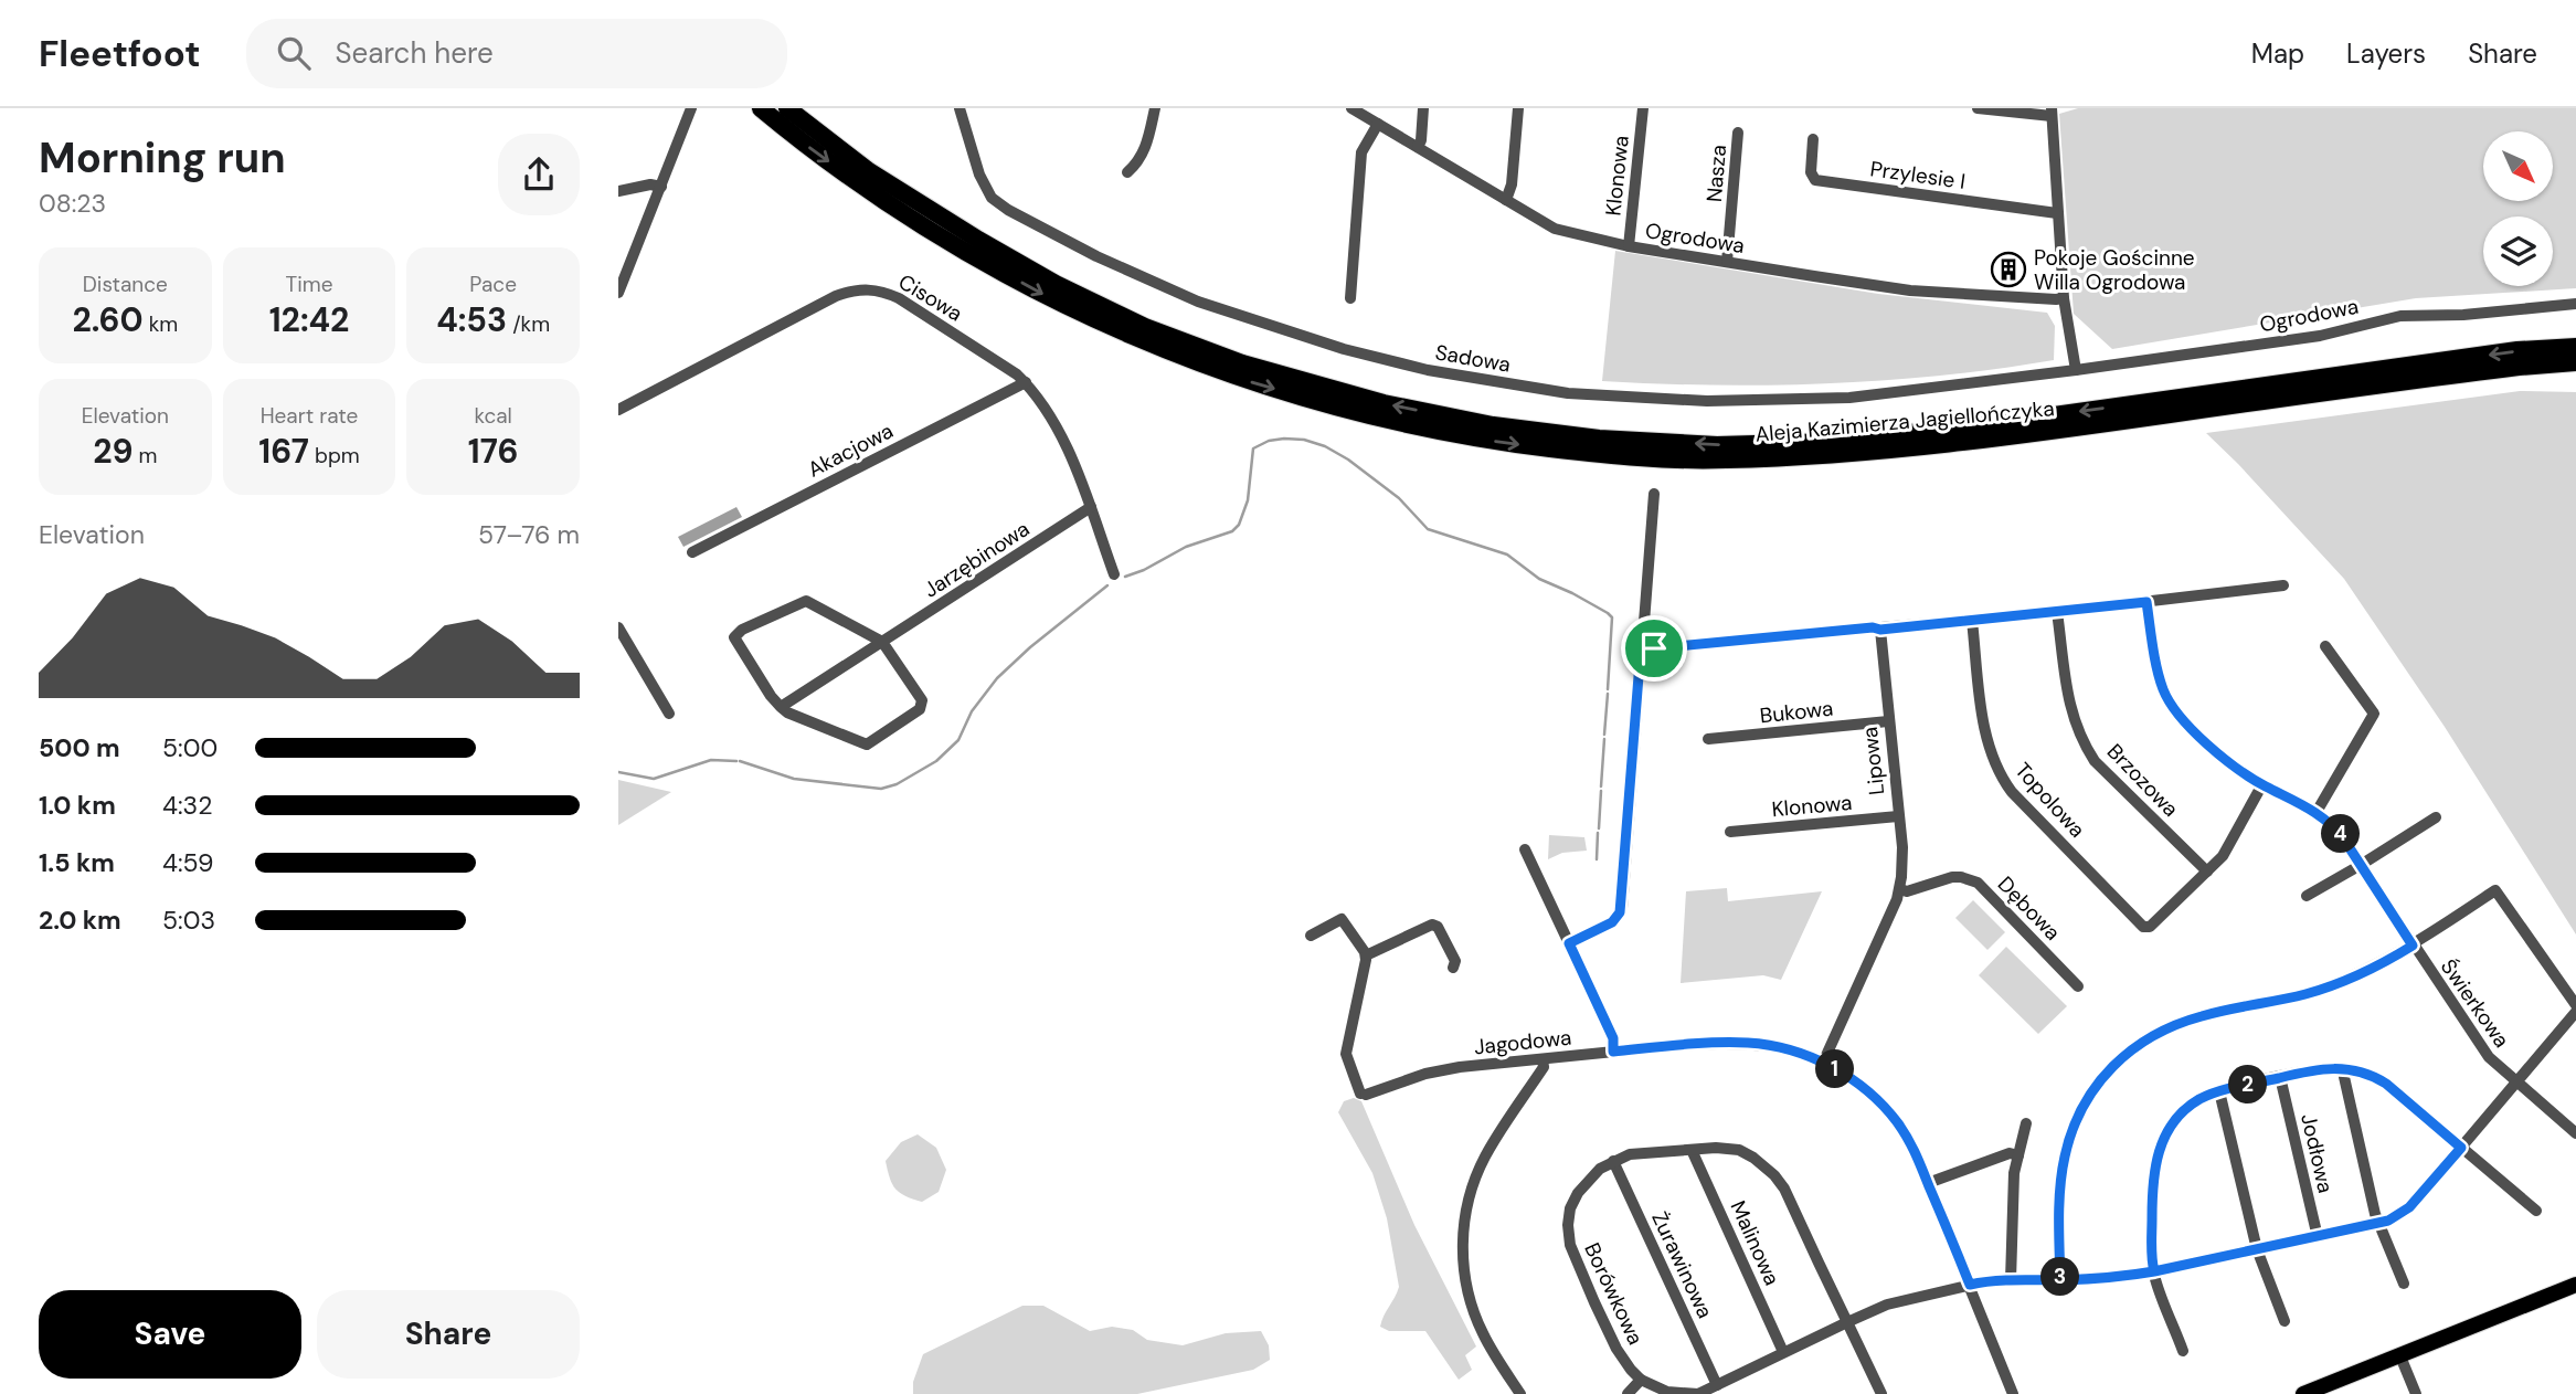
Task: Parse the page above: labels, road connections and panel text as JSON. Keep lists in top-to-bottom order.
{
  "streets": {
    "highway": ["Aleja Kazimierza Jagiellończyka"],
    "street": [
      "Nasza",
      "Przylesie I",
      "Klonowa",
      "Ogrodowa",
      "Cisowa",
      "Sadowa",
      "Akacjowa",
      "Jarzębinowa",
      "Bukowa",
      "Lipowa",
      "Brzozowa",
      "Topolowa",
      "Dębowa",
      "Świerkowa",
      "Jagodowa",
      "Jodłowa",
      "Malinowa",
      "Żurawinowa",
      "Borówkowa"
    ]
  },
  "crossings": [
    ["Nasza", "Ogrodowa"],
    ["Klonowa", "Ogrodowa"],
    ["Klonowa", "Lipowa"],
    ["Ogrodowa", "Sadowa"],
    ["Cisowa", "Akacjowa"],
    ["Cisowa", "Jarzębinowa"],
    ["Bukowa", "Lipowa"],
    ["Lipowa", "Dębowa"],
    ["Brzozowa", "Topolowa"],
    ["Malinowa", "Borówkowa"],
    ["Żurawinowa", "Borówkowa"]
  ],
  "places": {
    "building": ["Pokoje Gościnne Willa Ogrodowa"]
  },
  "north": "bottom right",
  "page": {
    "header": "Fleetfoot",
    "search": "Search here",
    "nav": ["Map", "Layers", "Share"],
    "heading": ["Morning run", "08:23"],
    "stats": [
      ["Distance", "2.60 km"],
      ["Time", "12:42"],
      ["Pace", "4:53 /km"],
      ["Elevation", "29 m"],
      ["Heart rate", "167 bpm"],
      ["kcal", "176"]
    ],
    "chart": ["Elevation", "57–76 m"],
    "list": [
      {
        "name": "500 m",
        "note": "5:00"
      },
      {
        "name": "1.0 km",
        "note": "4:32"
      },
      {
        "name": "1.5 km",
        "note": "4:59"
      },
      {
        "name": "2.0 km",
        "note": "5:03"
      }
    ],
    "pins": [
      "4",
      "1",
      "2",
      "3"
    ],
    "buttons": ["Save", "Share"]
  }
}
